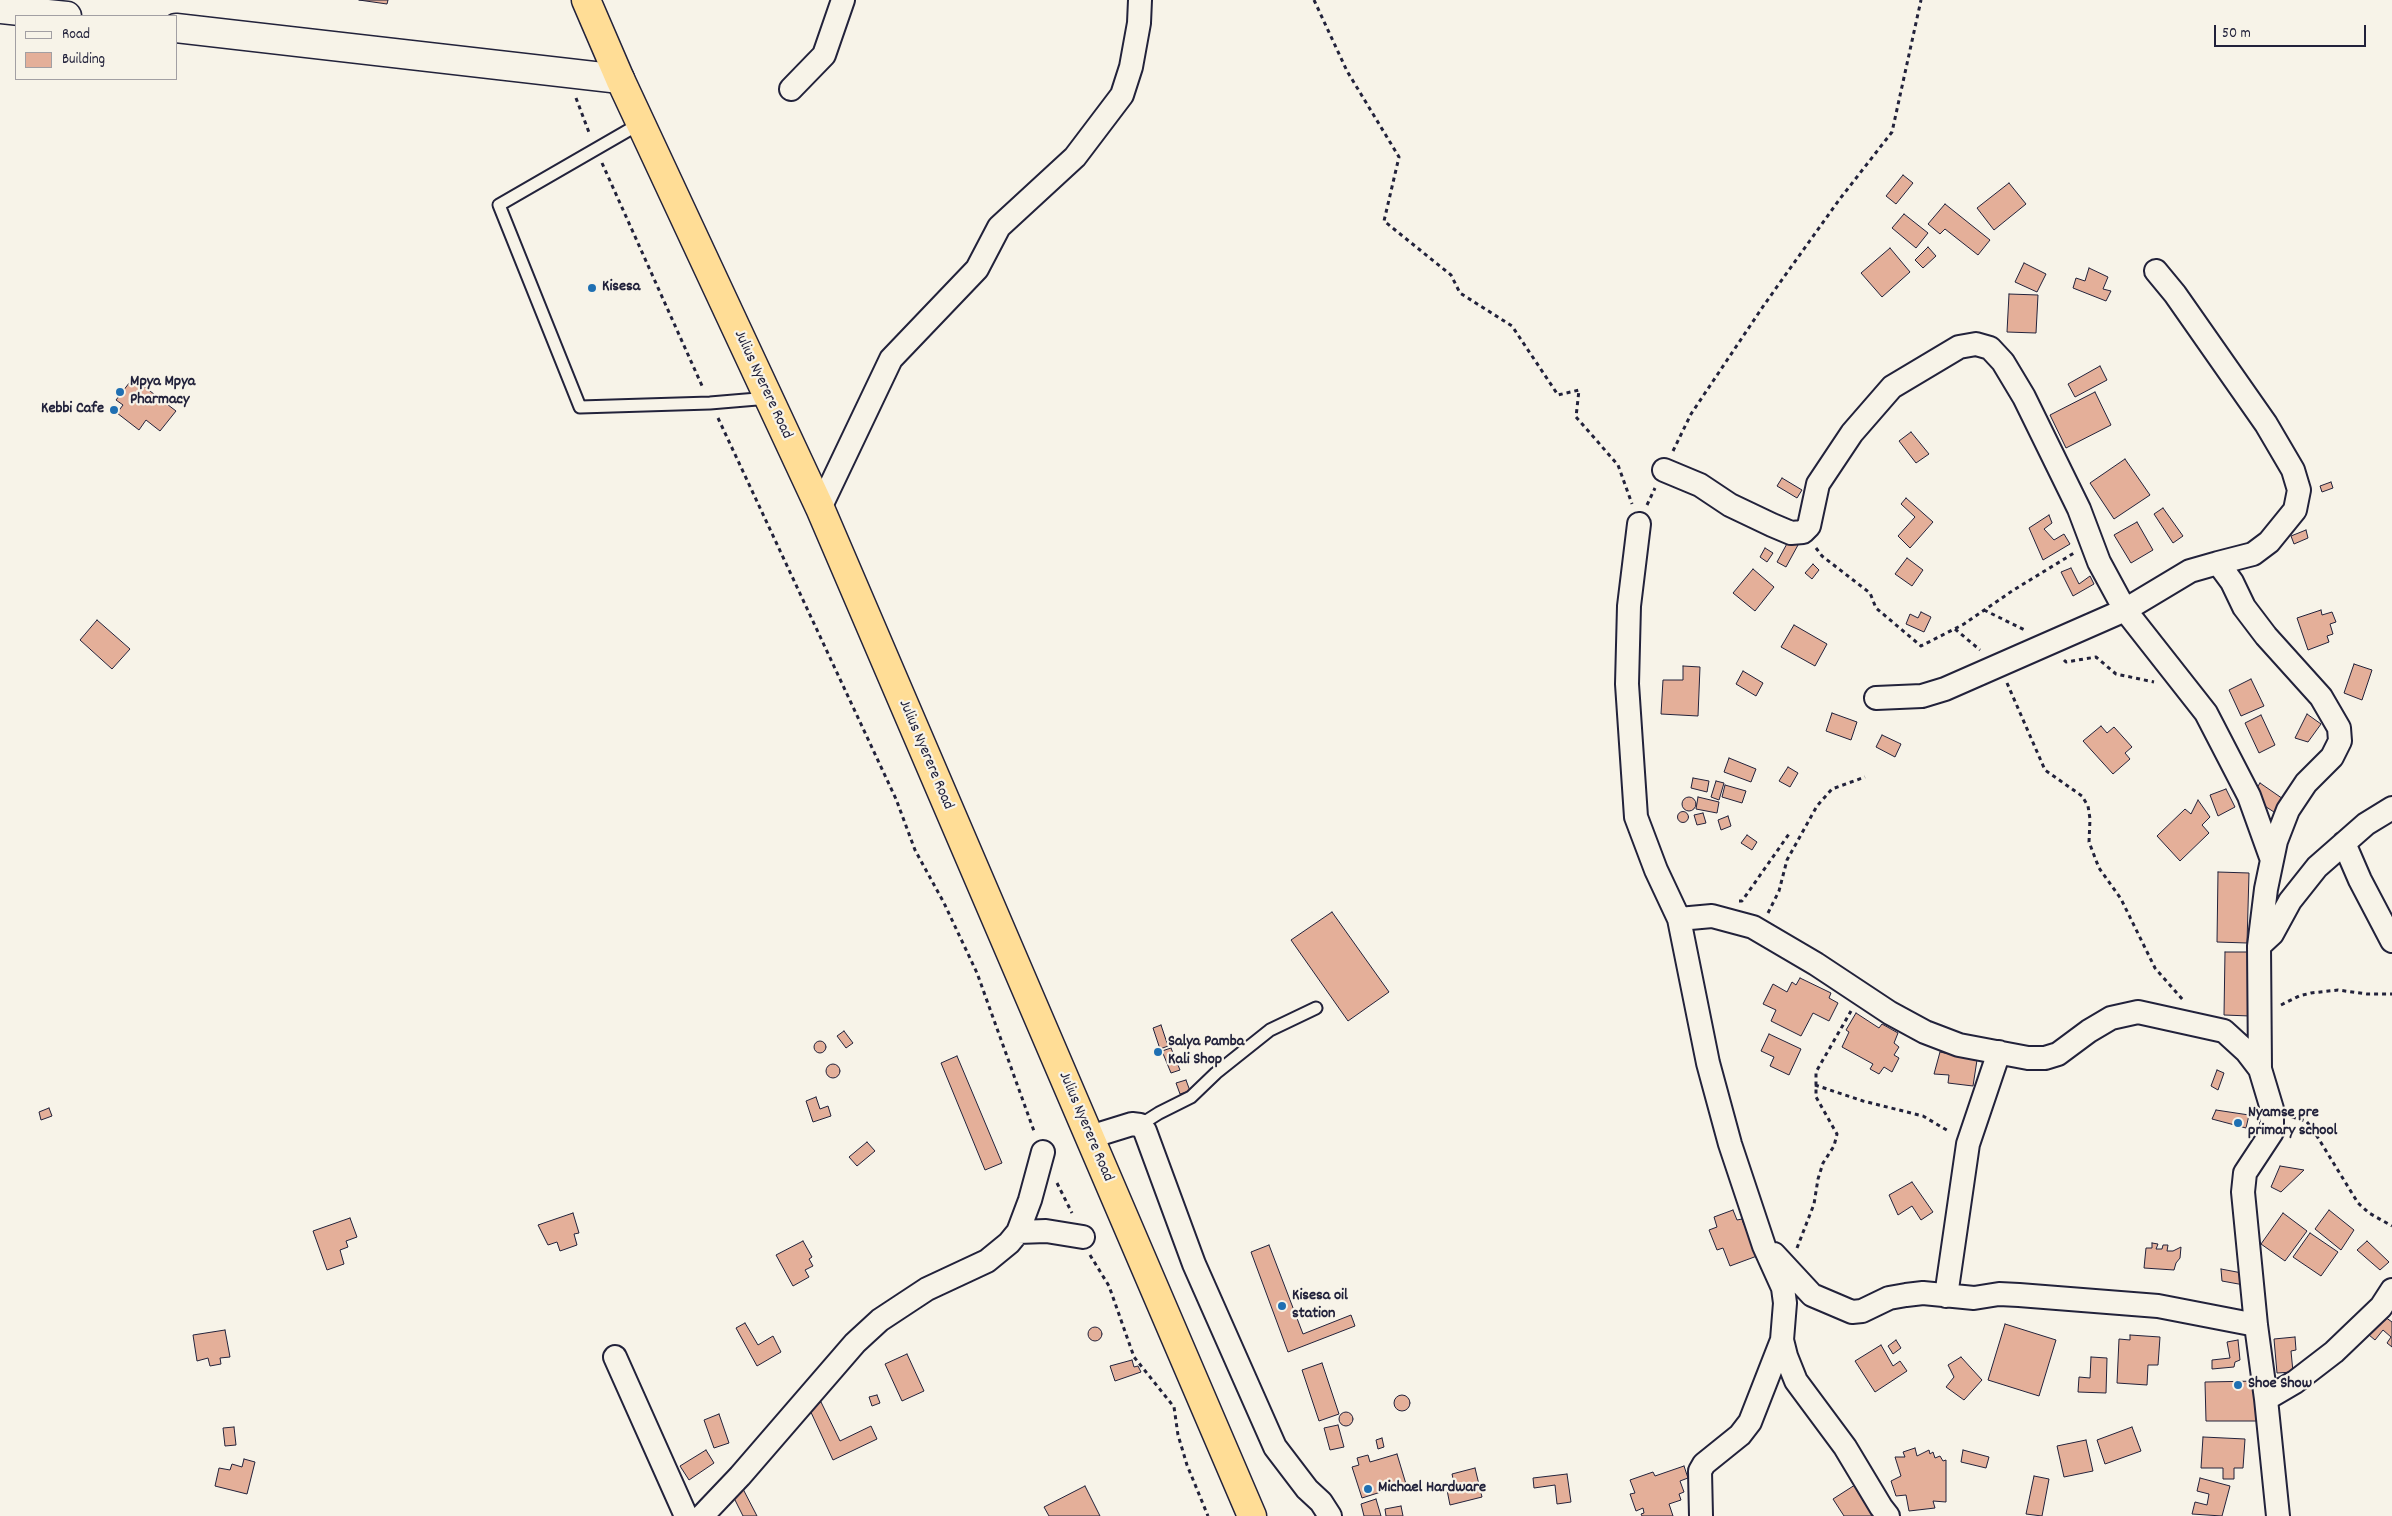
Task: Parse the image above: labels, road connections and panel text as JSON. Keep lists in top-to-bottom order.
{
  "streets": {
    "highway": ["Julius Nyerere Road"]
  },
  "places": [
    "Kisesa",
    "Mpya Mpya Pharmacy",
    "Kebbi Cafe",
    "Salya Pamba Kali Shop",
    "Nyamse pre primary school",
    "Kisesa oil station",
    "Shoe Show",
    "Michael Hardware"
  ],
  "legend": ["Road", "Building"],
  "scale_bar": "50 m"
}
